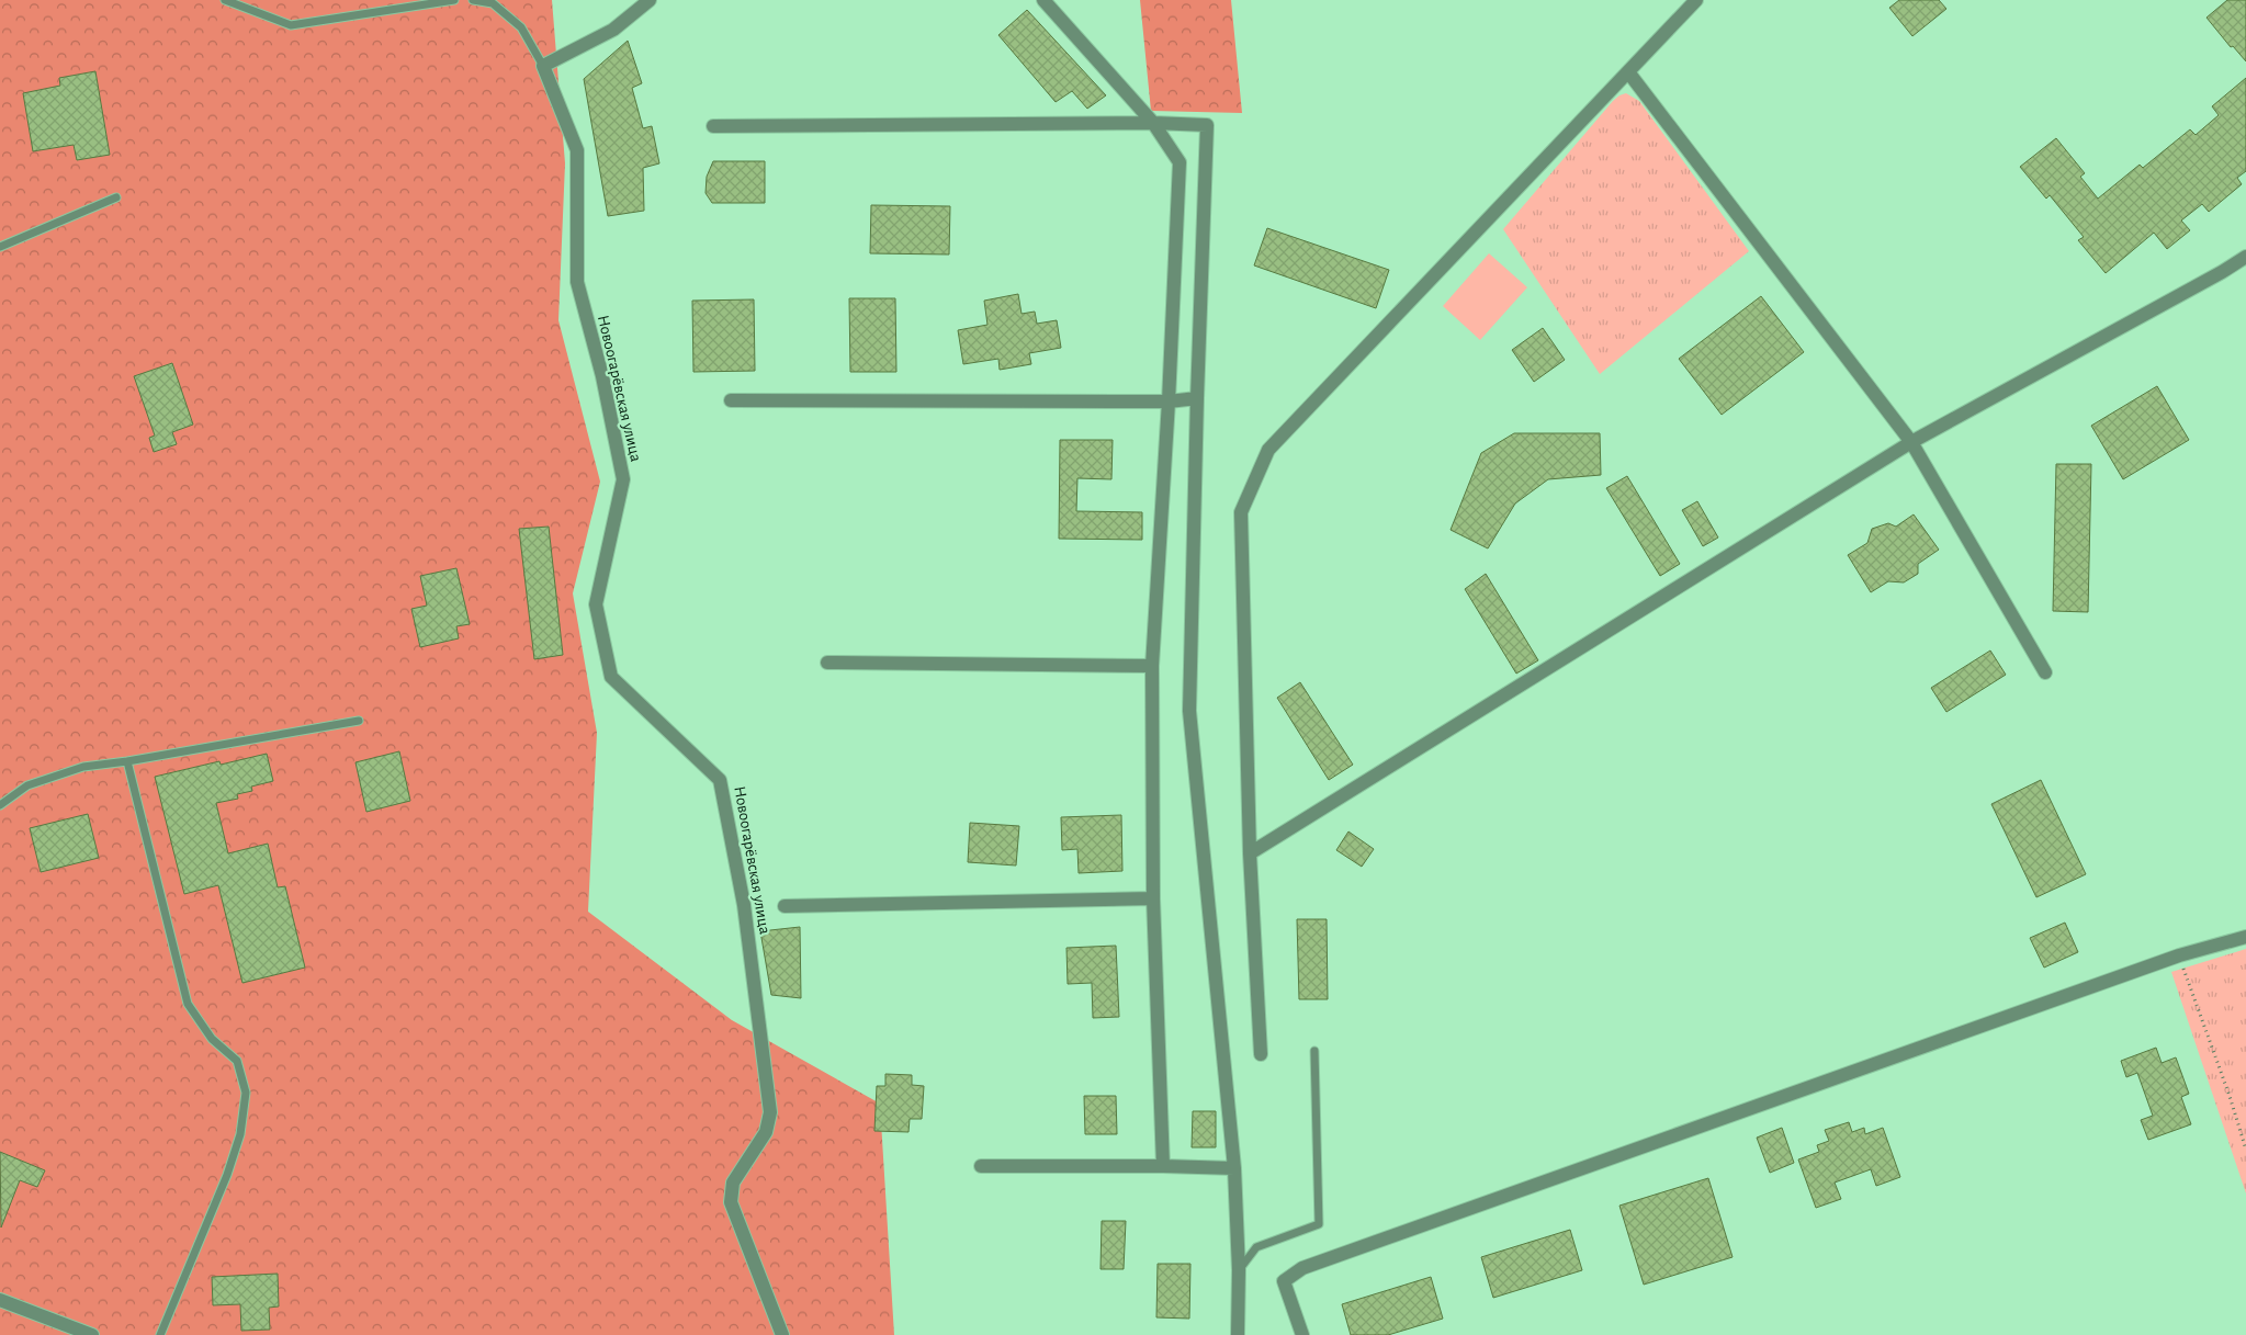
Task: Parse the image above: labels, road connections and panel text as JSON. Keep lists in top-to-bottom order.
{
  "streets": {
    "street": ["Новоогарёвская улица"]
  }
}
